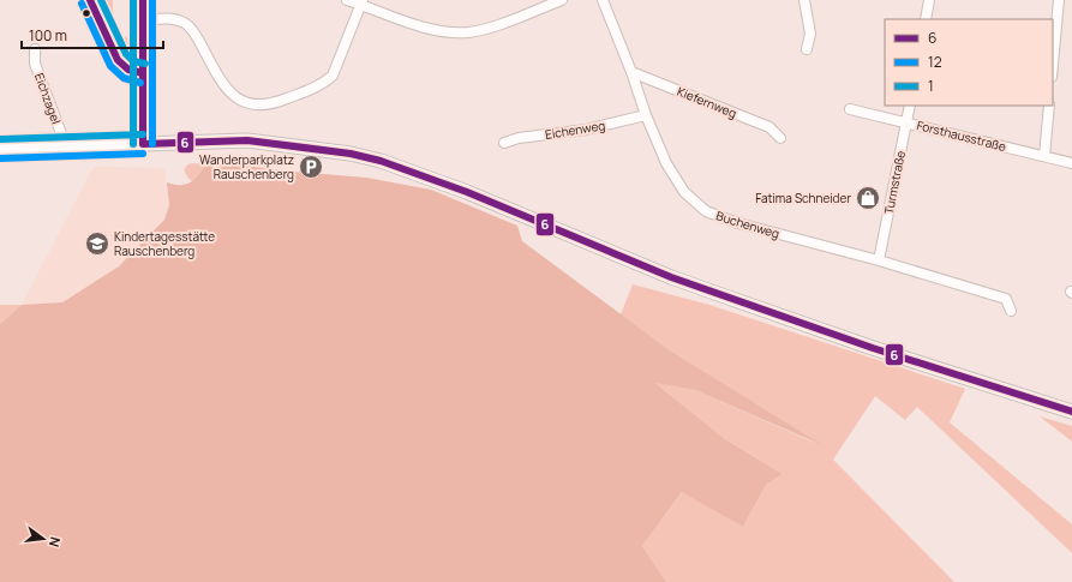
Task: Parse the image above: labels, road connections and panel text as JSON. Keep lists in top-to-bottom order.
{
  "streets": {
    "street": [
      "Eichzagel",
      "Kiefernweg",
      "Eichenweg",
      "Forsthausstraße",
      "Turmstraße",
      "Buchenweg"
    ]
  },
  "crossings": [
    ["Kiefernweg", "Buchenweg"],
    ["Eichenweg", "Buchenweg"],
    ["Forsthausstraße", "Turmstraße"],
    ["Turmstraße", "Buchenweg"]
  ],
  "places": {
    "parking": ["Wanderparkplatz Rauschenberg"],
    "shop": ["Fatima Schneider"],
    "school or university": ["Kindertagesstätte Rauschenberg"]
  },
  "lines": ["transit line 6", "transit line 12", "transit line 1"],
  "legend": ["6", "12", "1"],
  "scale_bar": "100 m",
  "north": "right"
}
